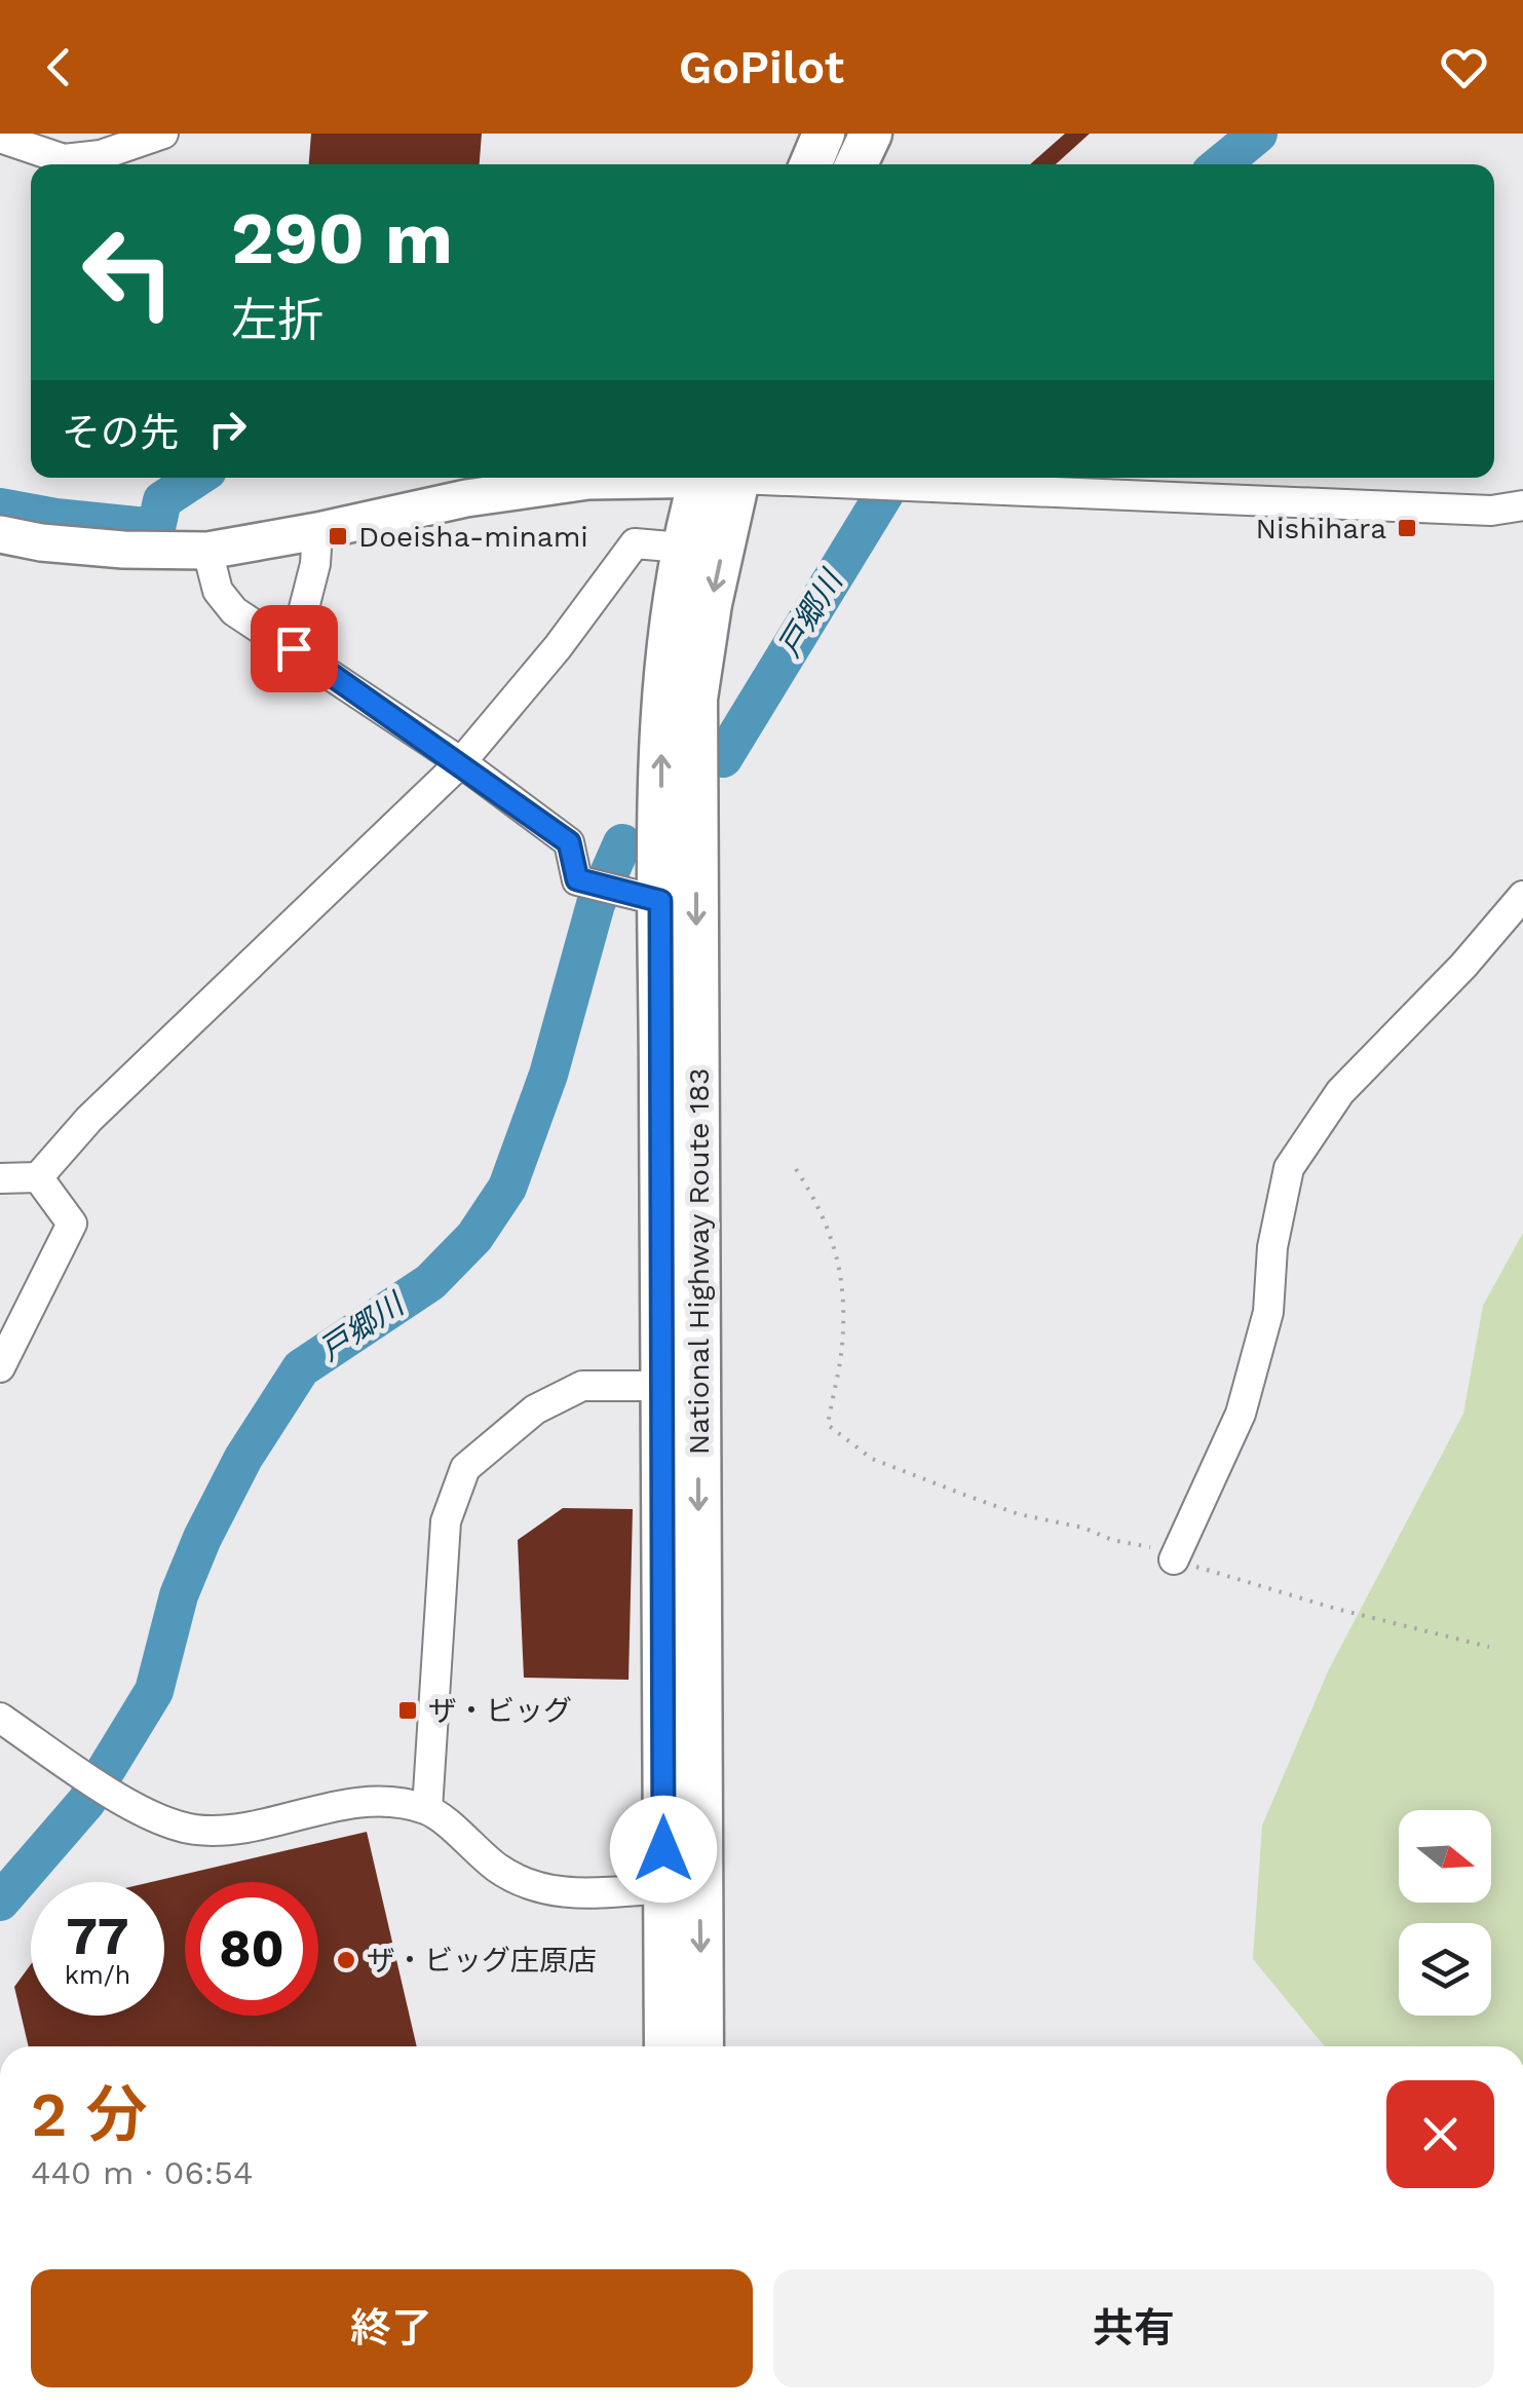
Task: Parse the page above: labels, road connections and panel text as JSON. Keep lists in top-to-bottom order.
{
  "streets": {
    "highway": ["National Highway Route 183"]
  },
  "water": ["戸郷川"],
  "places": {
    "transit": ["Nishihara", "Doeisha-minami", "ザ・ビッグ"],
    "other": ["ザ・ビッグ庄原店"]
  },
  "north": "right",
  "page": {
    "header": "GoPilot",
    "turn": ["290 m", "左折"],
    "then": "その先",
    "speed": "77 km/h",
    "limit": "80",
    "heading": ["2 分", "440 m · 06:54"],
    "buttons": ["終了", "共有"]
  }
}
